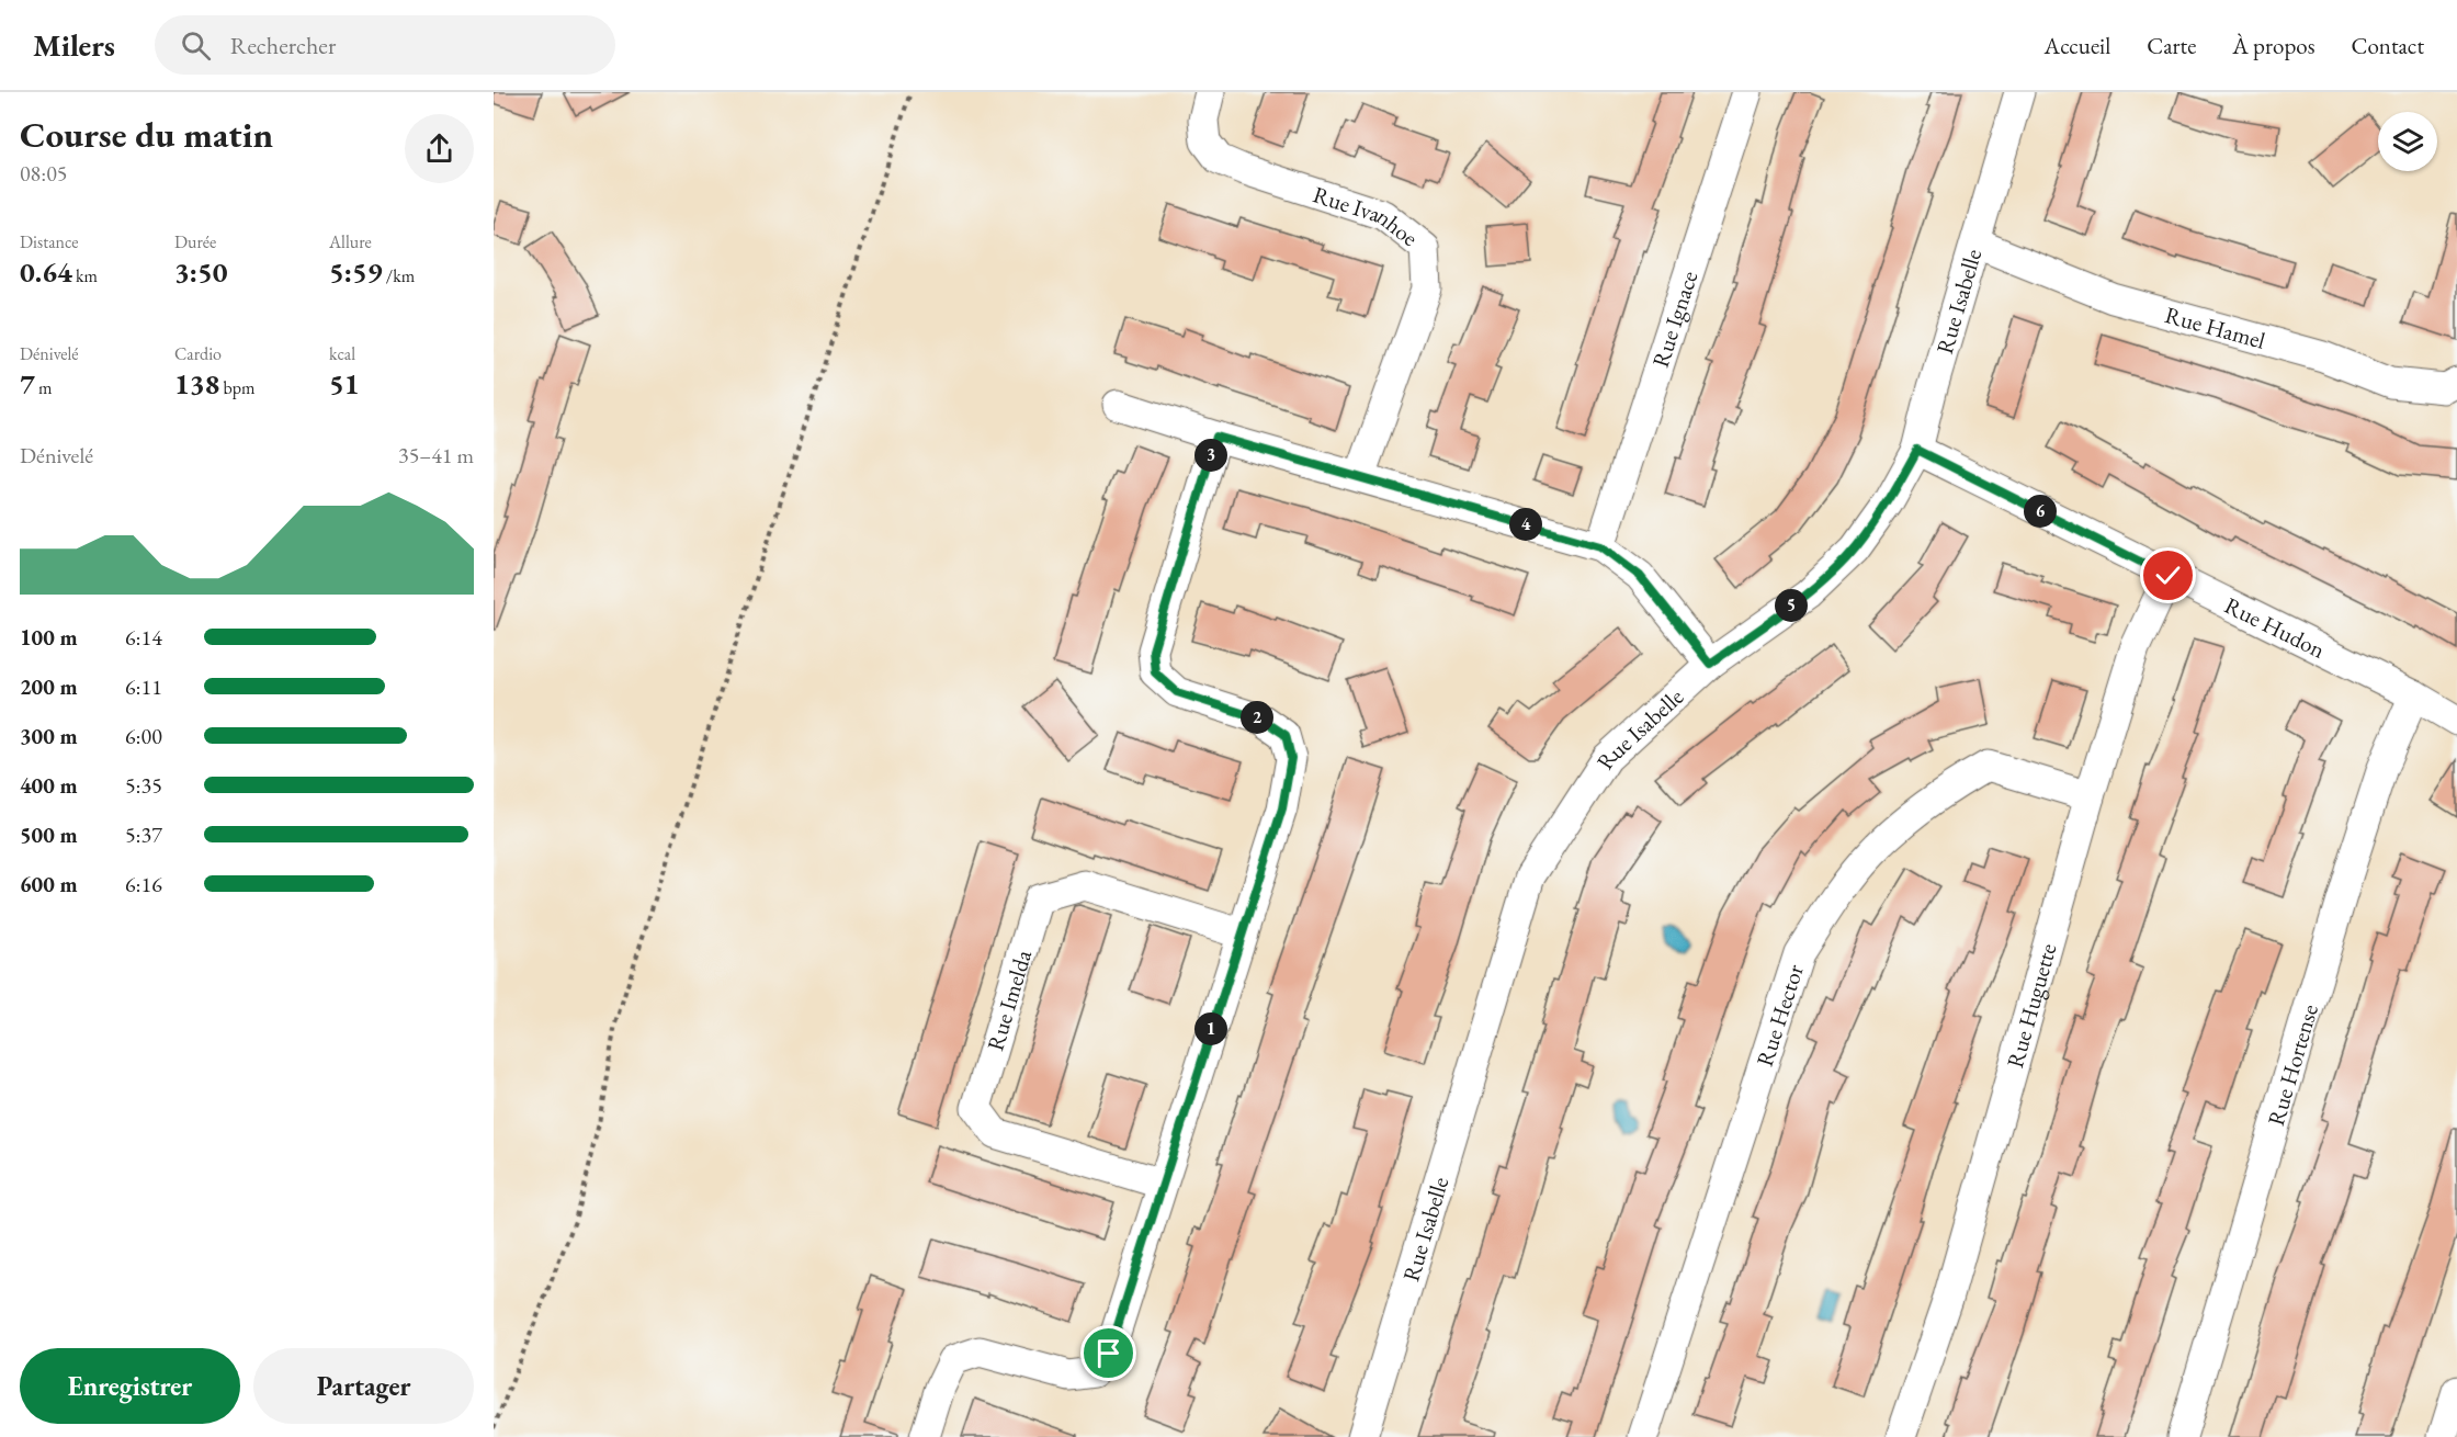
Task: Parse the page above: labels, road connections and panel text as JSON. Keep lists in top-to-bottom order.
{
  "streets": {
    "street": [
      "Rue Ivanhoe",
      "Rue Isabelle",
      "Rue Ignace",
      "Rue Hamel",
      "Rue Hudon",
      "Rue Imelda",
      "Rue Huguette",
      "Rue Hector",
      "Rue Hortense"
    ]
  },
  "crossings": [
    ["Rue Isabelle", "Rue Hamel"],
    ["Rue Isabelle", "Rue Hudon"],
    ["Rue Hudon", "Rue Huguette"],
    ["Rue Hudon", "Rue Hortense"],
    ["Rue Huguette", "Rue Hector"]
  ],
  "page": {
    "header": "Milers",
    "search": "Rechercher",
    "nav": [
      "Accueil",
      "Carte",
      "À propos",
      "Contact"
    ],
    "heading": ["Course du matin", "08:05"],
    "stats": [
      ["Distance", "0.64 km"],
      ["Durée", "3:50"],
      ["Allure", "5:59 /km"],
      ["Dénivelé", "7 m"],
      ["Cardio", "138 bpm"],
      ["kcal", "51"]
    ],
    "chart": ["Dénivelé", "35–41 m"],
    "pins": [
      "3",
      "6",
      "4",
      "5",
      "2",
      "1"
    ],
    "list": [
      {
        "name": "100 m",
        "note": "6:14"
      },
      {
        "name": "200 m",
        "note": "6:11"
      },
      {
        "name": "300 m",
        "note": "6:00"
      },
      {
        "name": "400 m",
        "note": "5:35"
      },
      {
        "name": "500 m",
        "note": "5:37"
      },
      {
        "name": "600 m",
        "note": "6:16"
      }
    ],
    "buttons": ["Enregistrer", "Partager"]
  }
}
